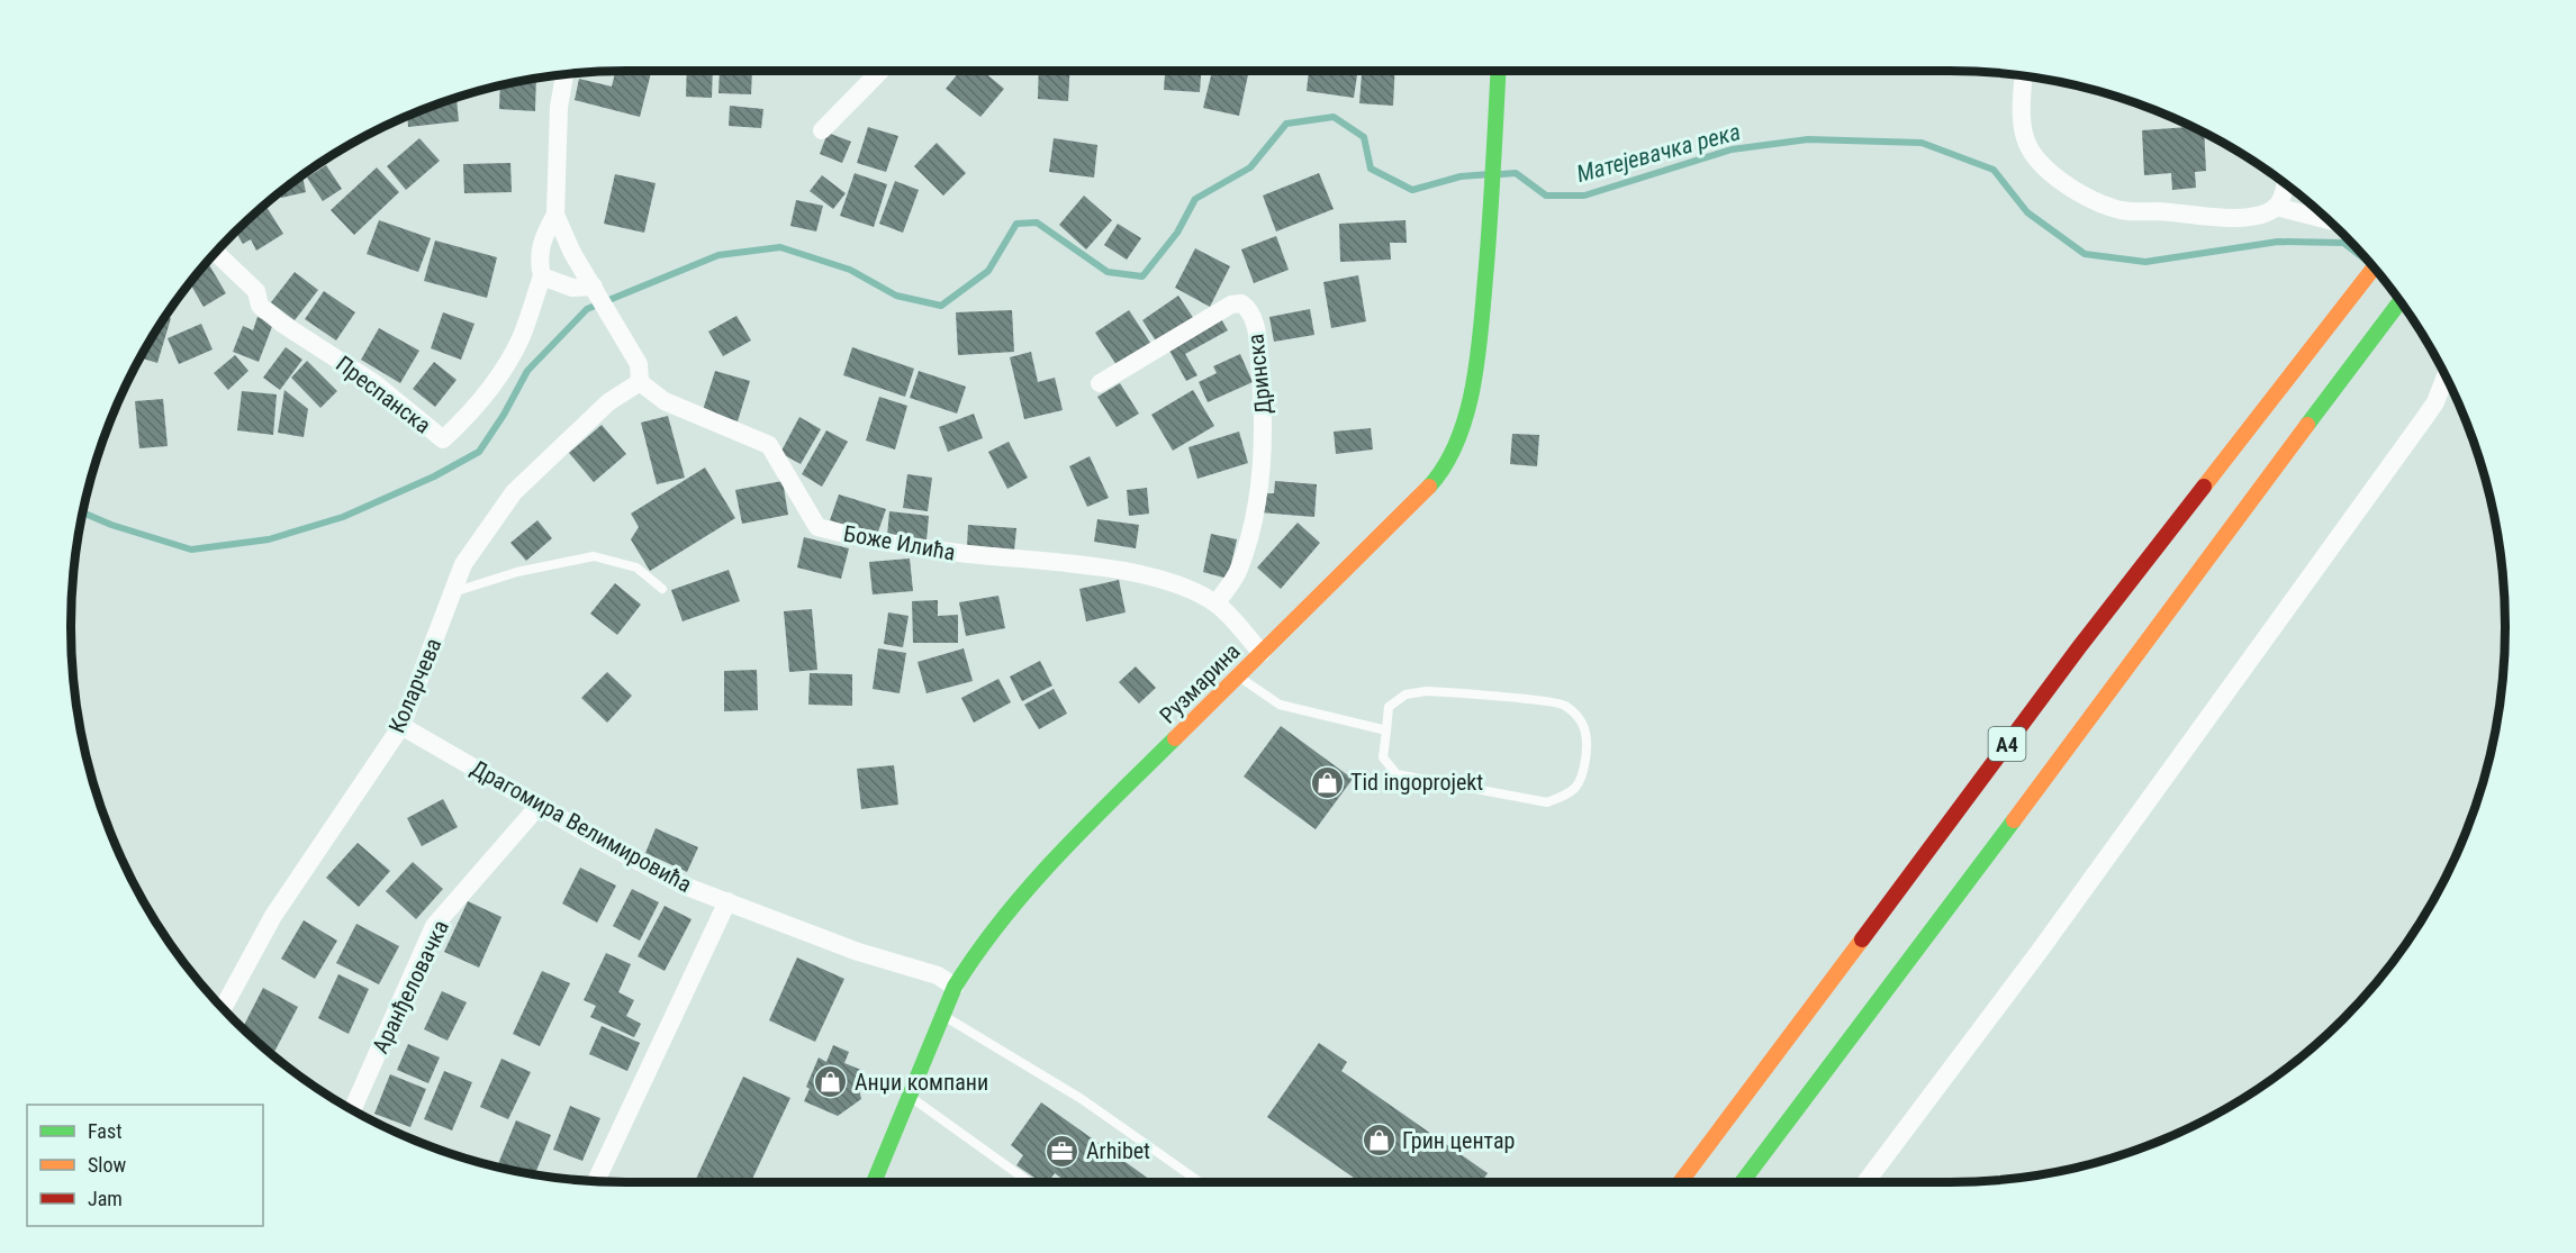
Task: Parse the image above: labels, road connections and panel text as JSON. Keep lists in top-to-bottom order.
{
  "streets": {
    "main road": ["Рузмарина", "A4"],
    "street": [
      "Дринска",
      "Преспанска",
      "Боже Илића",
      "Коларчева",
      "Драгомира Велимировића",
      "Аранђеловачка"
    ]
  },
  "crossings": [
    ["Дринска", "Боже Илића"],
    ["Боже Илића", "Рузмарина"],
    ["Боже Илића", "Коларчева"],
    ["Рузмарина", "Драгомира Велимировића"],
    ["Коларчева", "Драгомира Велимировића"],
    ["Драгомира Велимировића", "Аранђеловачка"]
  ],
  "water": ["Матејевачка река"],
  "places": {
    "shop": ["Tid ingoprojekt", "Анџи компани", "Грин центар"],
    "office": ["Arhibet"]
  },
  "legend": ["Fast", "Slow", "Jam"]
}
